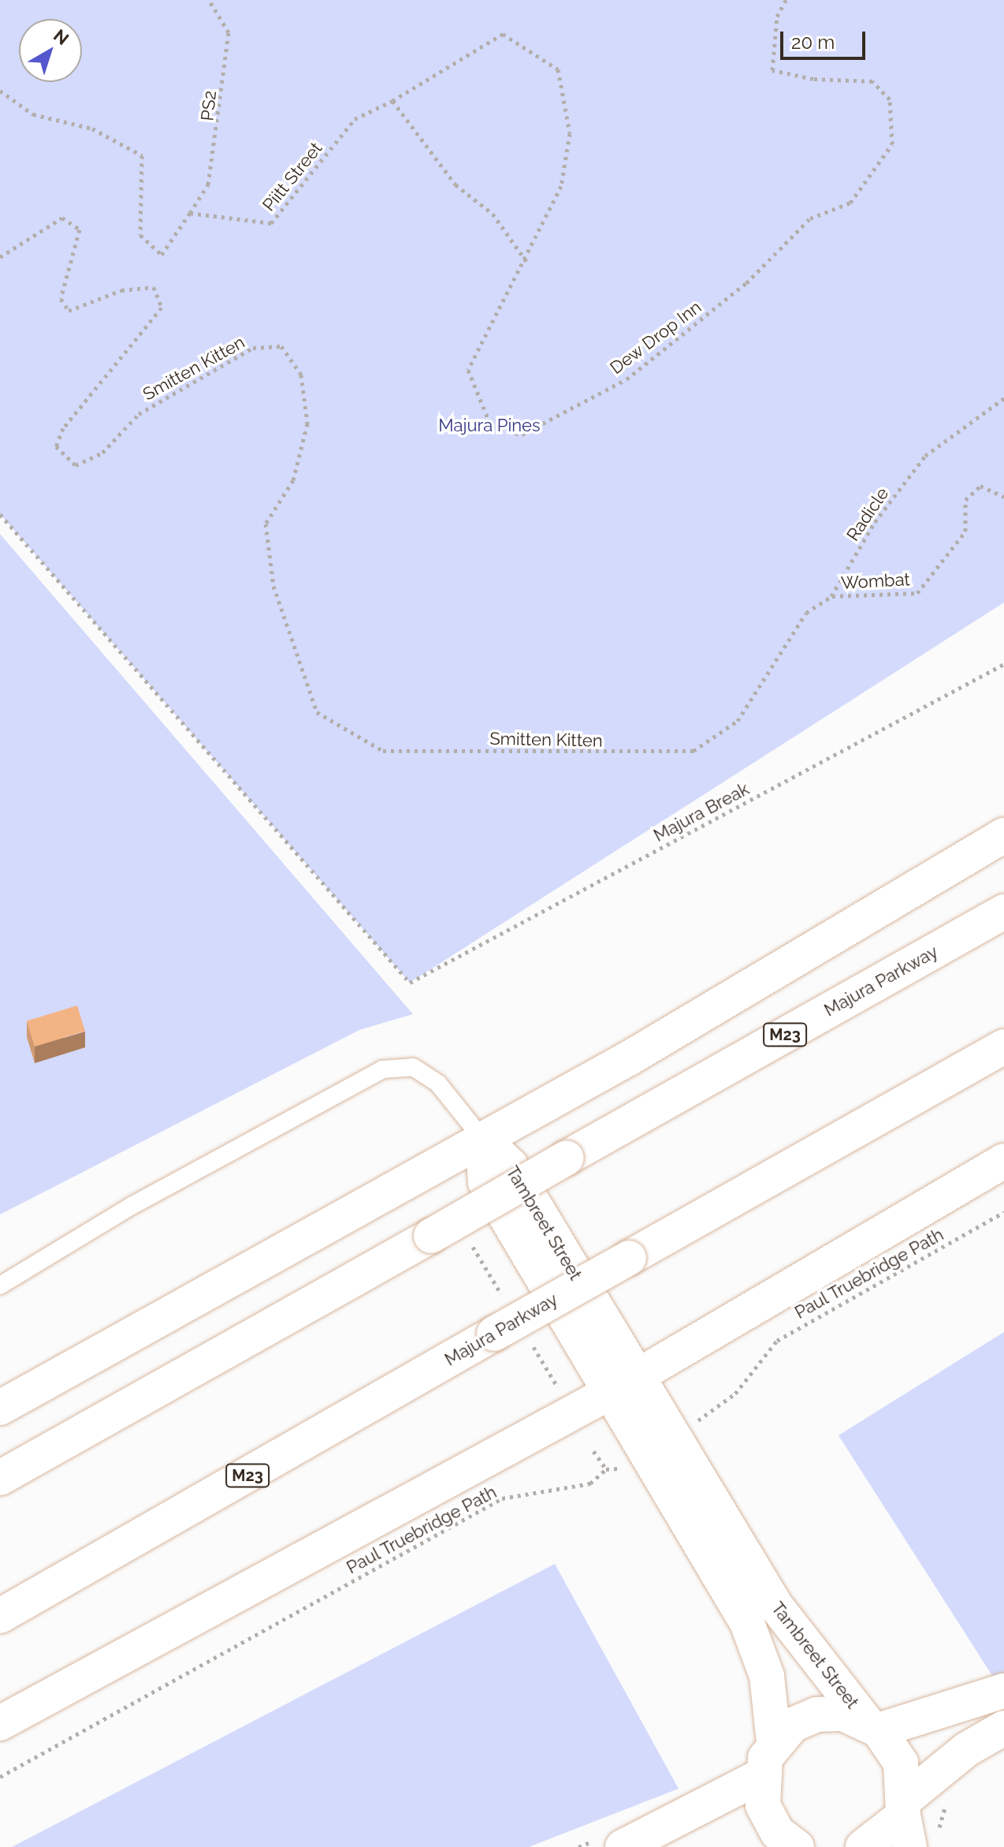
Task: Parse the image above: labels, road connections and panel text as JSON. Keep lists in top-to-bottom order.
{
  "streets": {
    "main road": ["Majura Parkway", "M23", "Tambreet Street"],
    "path": [
      "PS2",
      "Piitt Street",
      "Dew Drop Inn",
      "Smitten Kitten",
      "Radicle",
      "Wombat",
      "Majura Break",
      "Paul Truebridge Path"
    ]
  },
  "crossings": [
    ["PS2", "Piitt Street"],
    ["Piitt Street", "Dew Drop Inn"],
    ["Smitten Kitten", "Radicle"],
    ["Radicle", "Wombat"],
    ["Tambreet Street", "Paul Truebridge Path"]
  ],
  "parks": ["Majura Pines"],
  "scale_bar": "20 m",
  "north": "top right"
}
